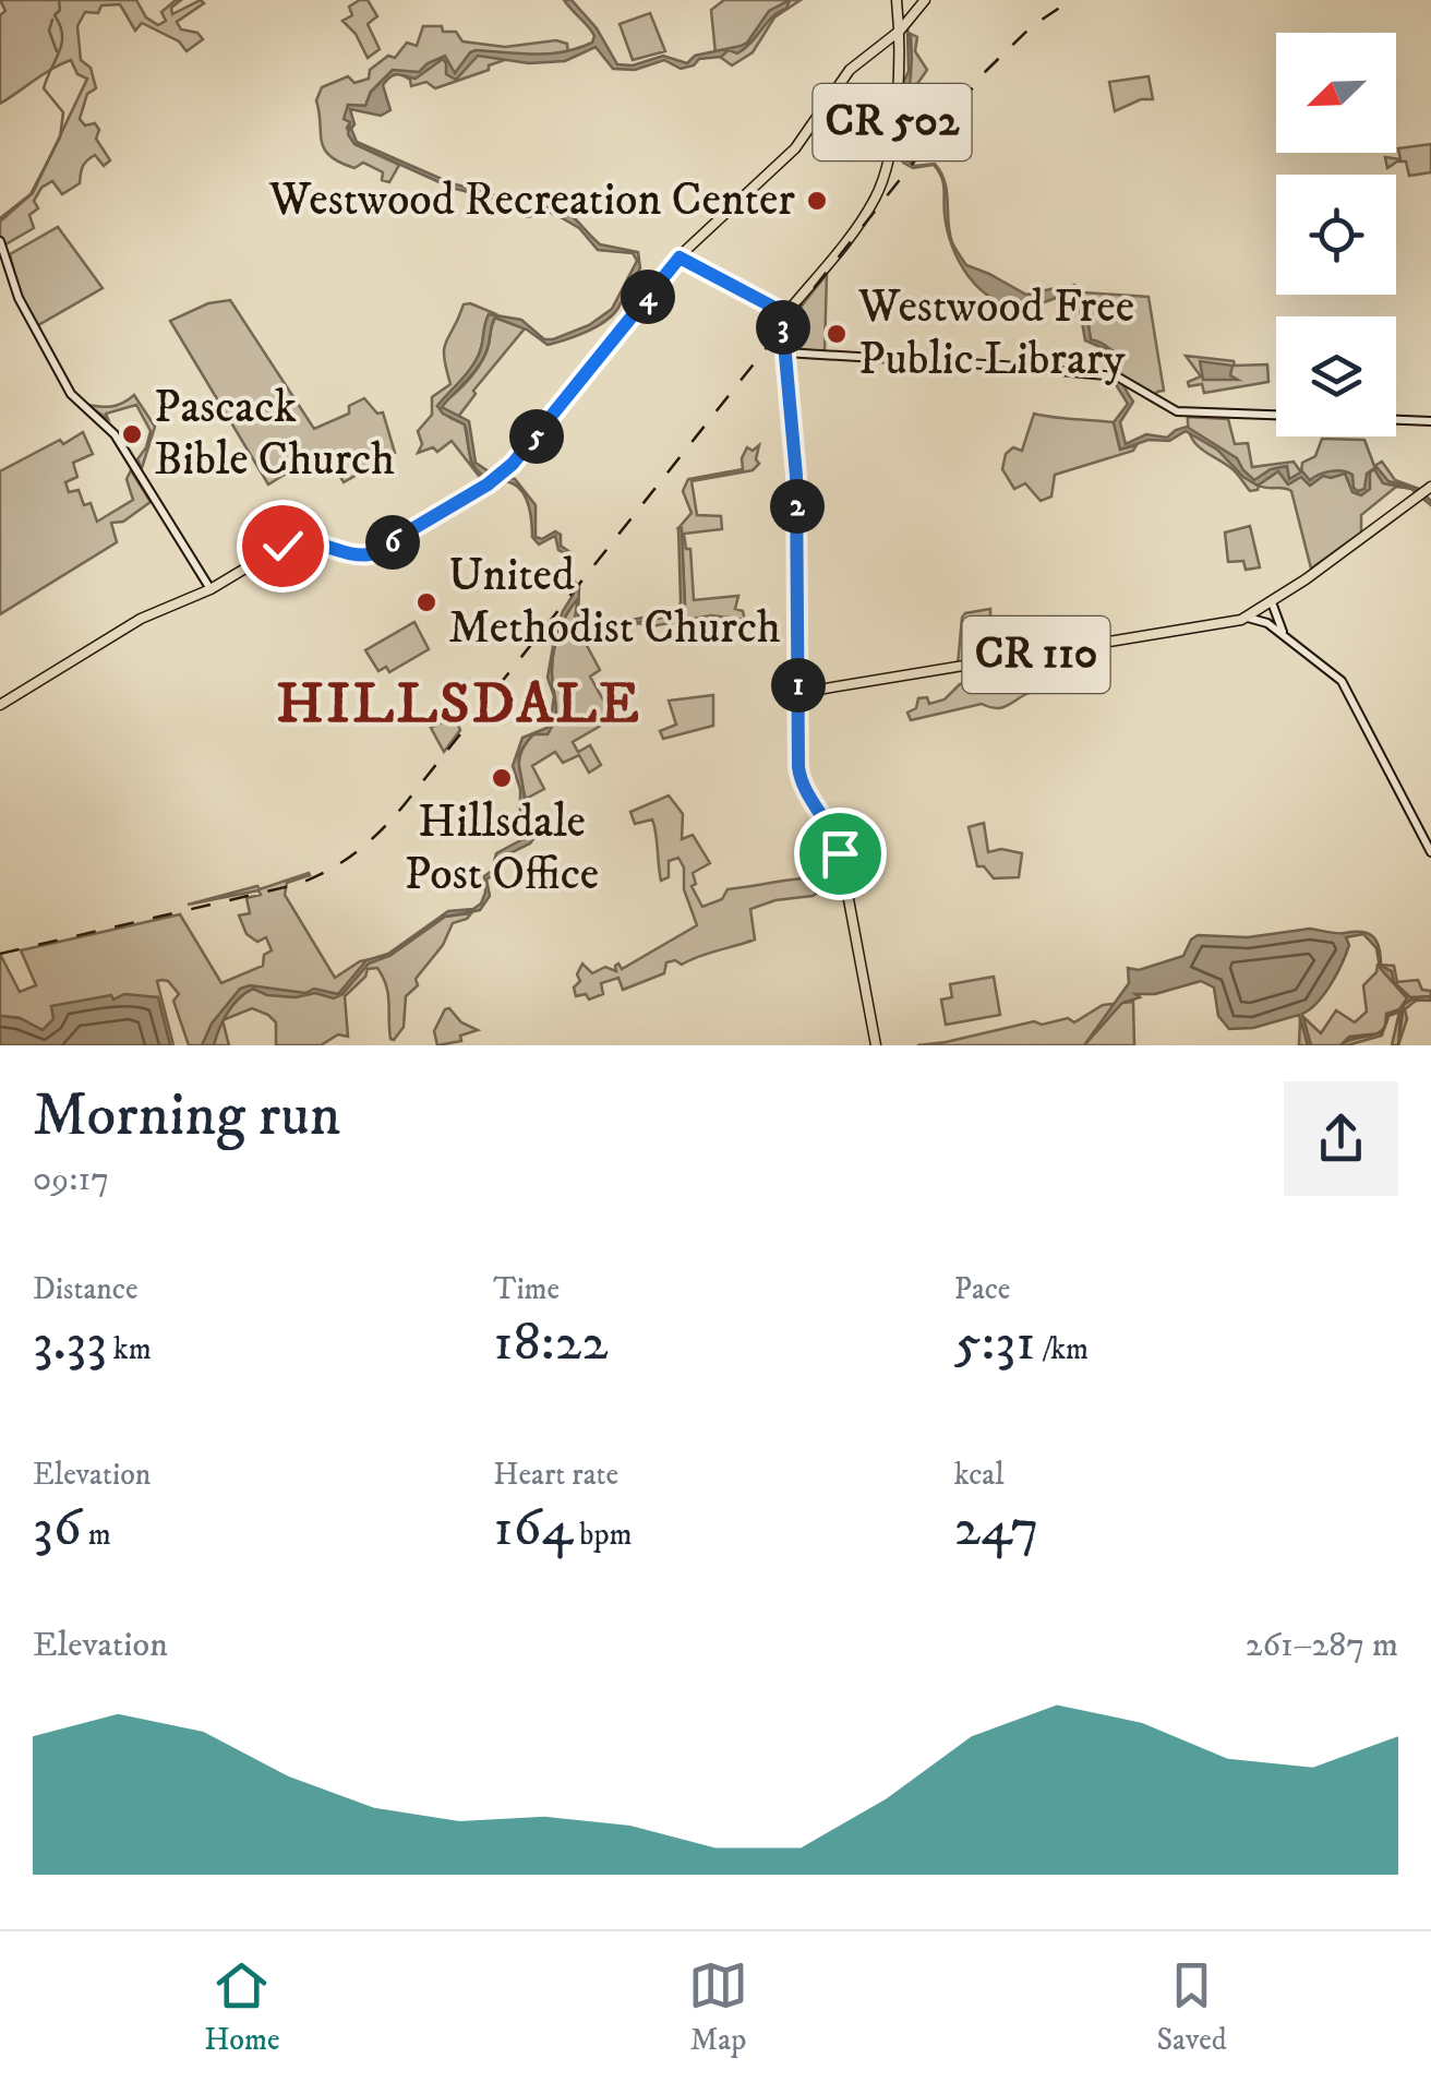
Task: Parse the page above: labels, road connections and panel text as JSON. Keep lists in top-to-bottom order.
{
  "streets": {
    "main road": ["CR 502", "CR 110"]
  },
  "districts": ["HILLSDALE"],
  "places": [
    "Westwood Recreation Center",
    "Westwood Free Public Library",
    "Pascack Bible Church",
    "United Methodist Church",
    "Hillsdale Post Office"
  ],
  "north": "bottom left",
  "page": {
    "pins": [
      "4",
      "3",
      "5",
      "2",
      "6",
      "1"
    ],
    "heading": ["Morning run", "09:17"],
    "stats": [
      ["Distance", "3.33 km"],
      ["Time", "18:22"],
      ["Pace", "5:31 /km"],
      ["Elevation", "36 m"],
      ["Heart rate", "164 bpm"],
      ["kcal", "247"]
    ],
    "chart": ["Elevation", "261–287 m"],
    "tabs": ["Home", "Map", "Saved"]
  }
}
